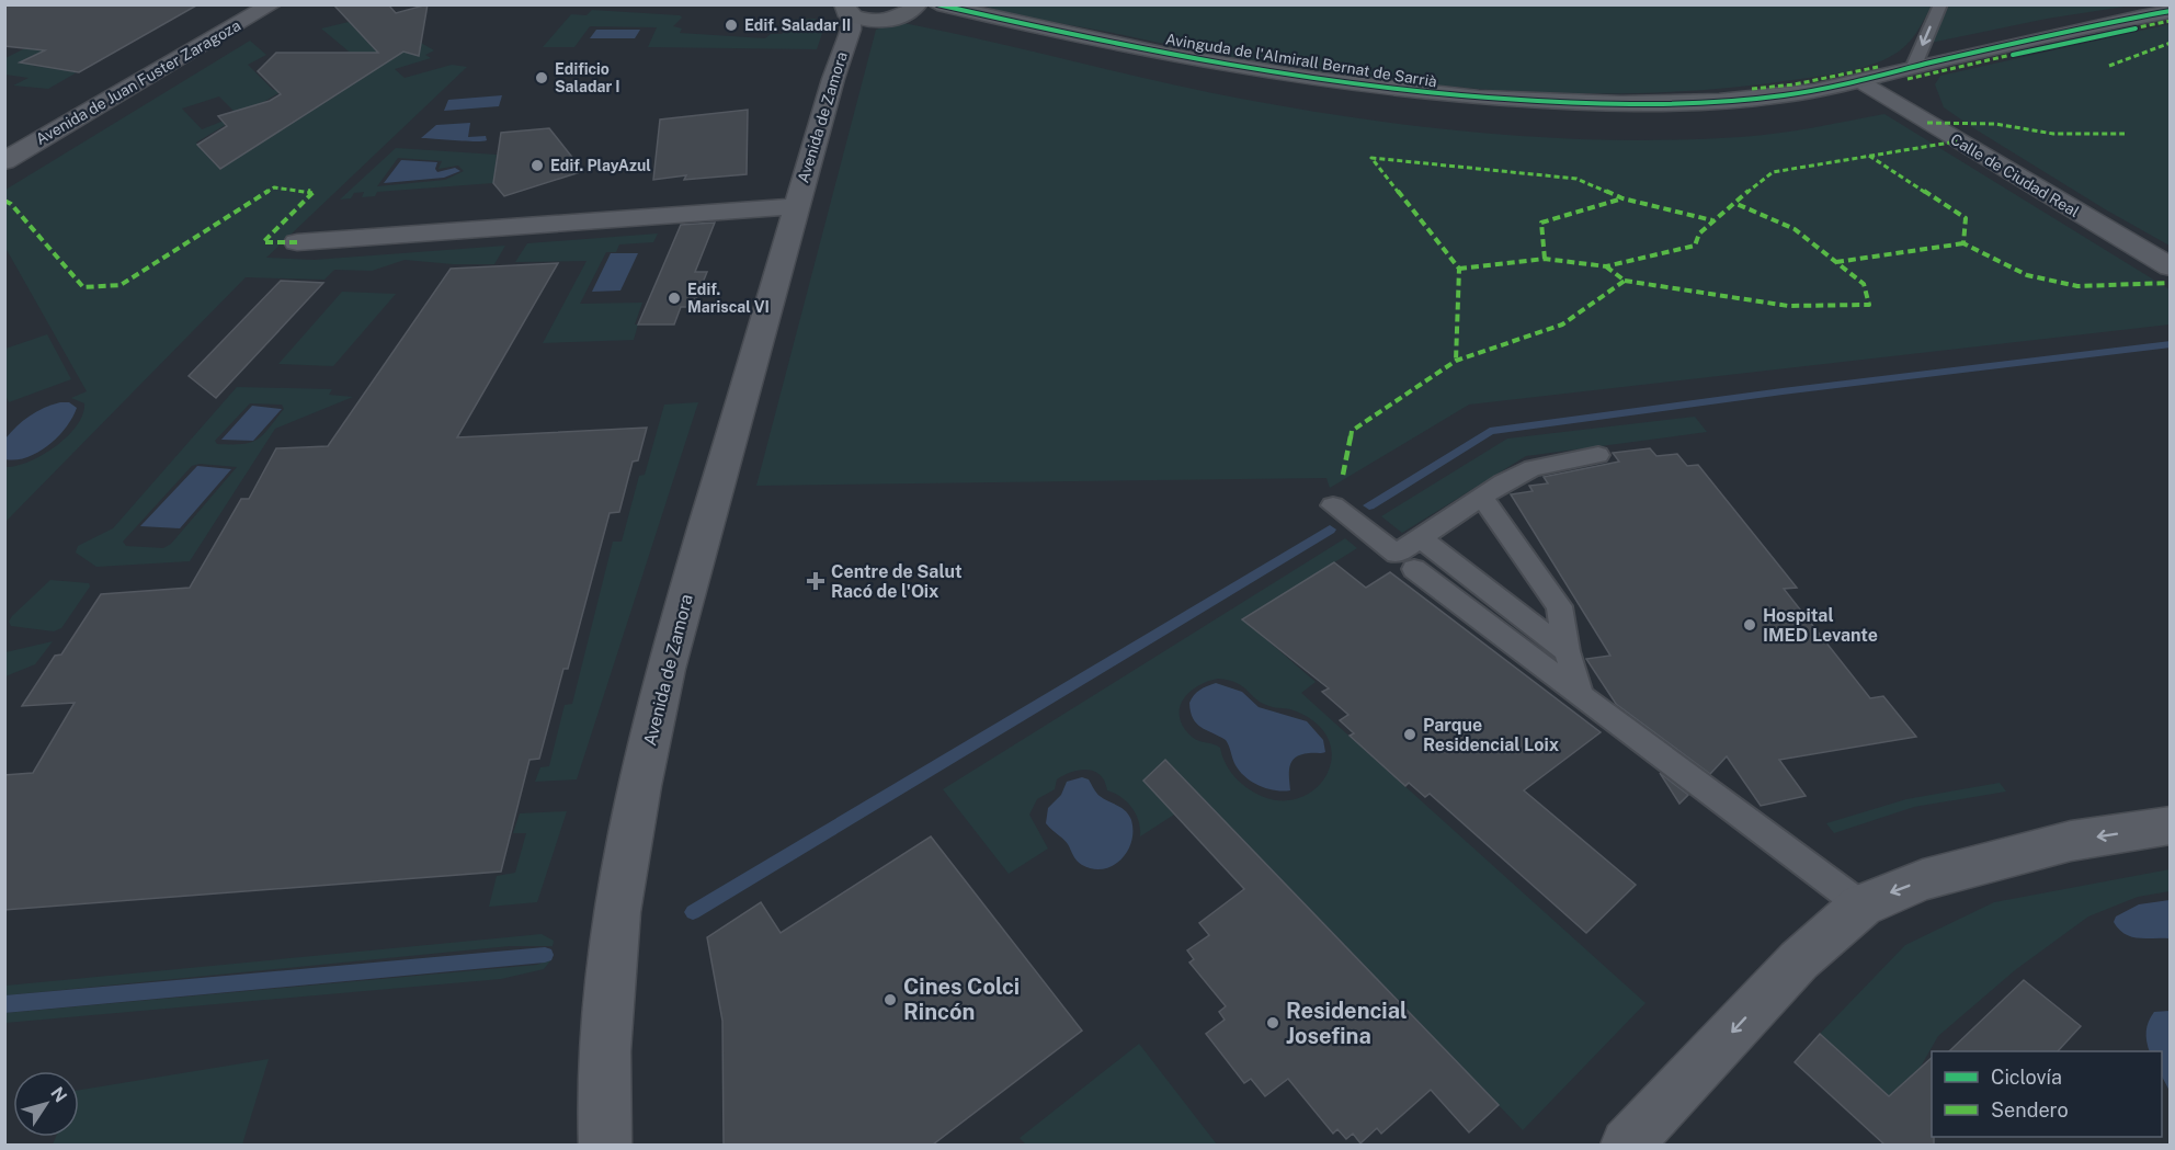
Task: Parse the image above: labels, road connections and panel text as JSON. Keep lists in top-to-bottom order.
{
  "streets": {
    "street": [
      "Avinguda de l'Almirall Bernat de Sarrià",
      "Avenida de Juan Fuster Zaragoza",
      "Avenida de Zamora",
      "Calle de Ciudad Real"
    ]
  },
  "crossings": [
    ["Avinguda de l'Almirall Bernat de Sarrià", "Avenida de Zamora"],
    ["Avinguda de l'Almirall Bernat de Sarrià", "Calle de Ciudad Real"]
  ],
  "places": {
    "other": [
      "Edif. Saladar II",
      "Edificio Saladar I",
      "Edif. PlayAzul",
      "Edif. Mariscal VI",
      "Hospital IMED Levante",
      "Parque Residencial Loix",
      "Cines Colci Rincón",
      "Residencial Josefina"
    ],
    "health": ["Centre de Salut Racó de l'Oix"]
  },
  "legend": ["Ciclovía", "Sendero"],
  "north": "top right"
}
